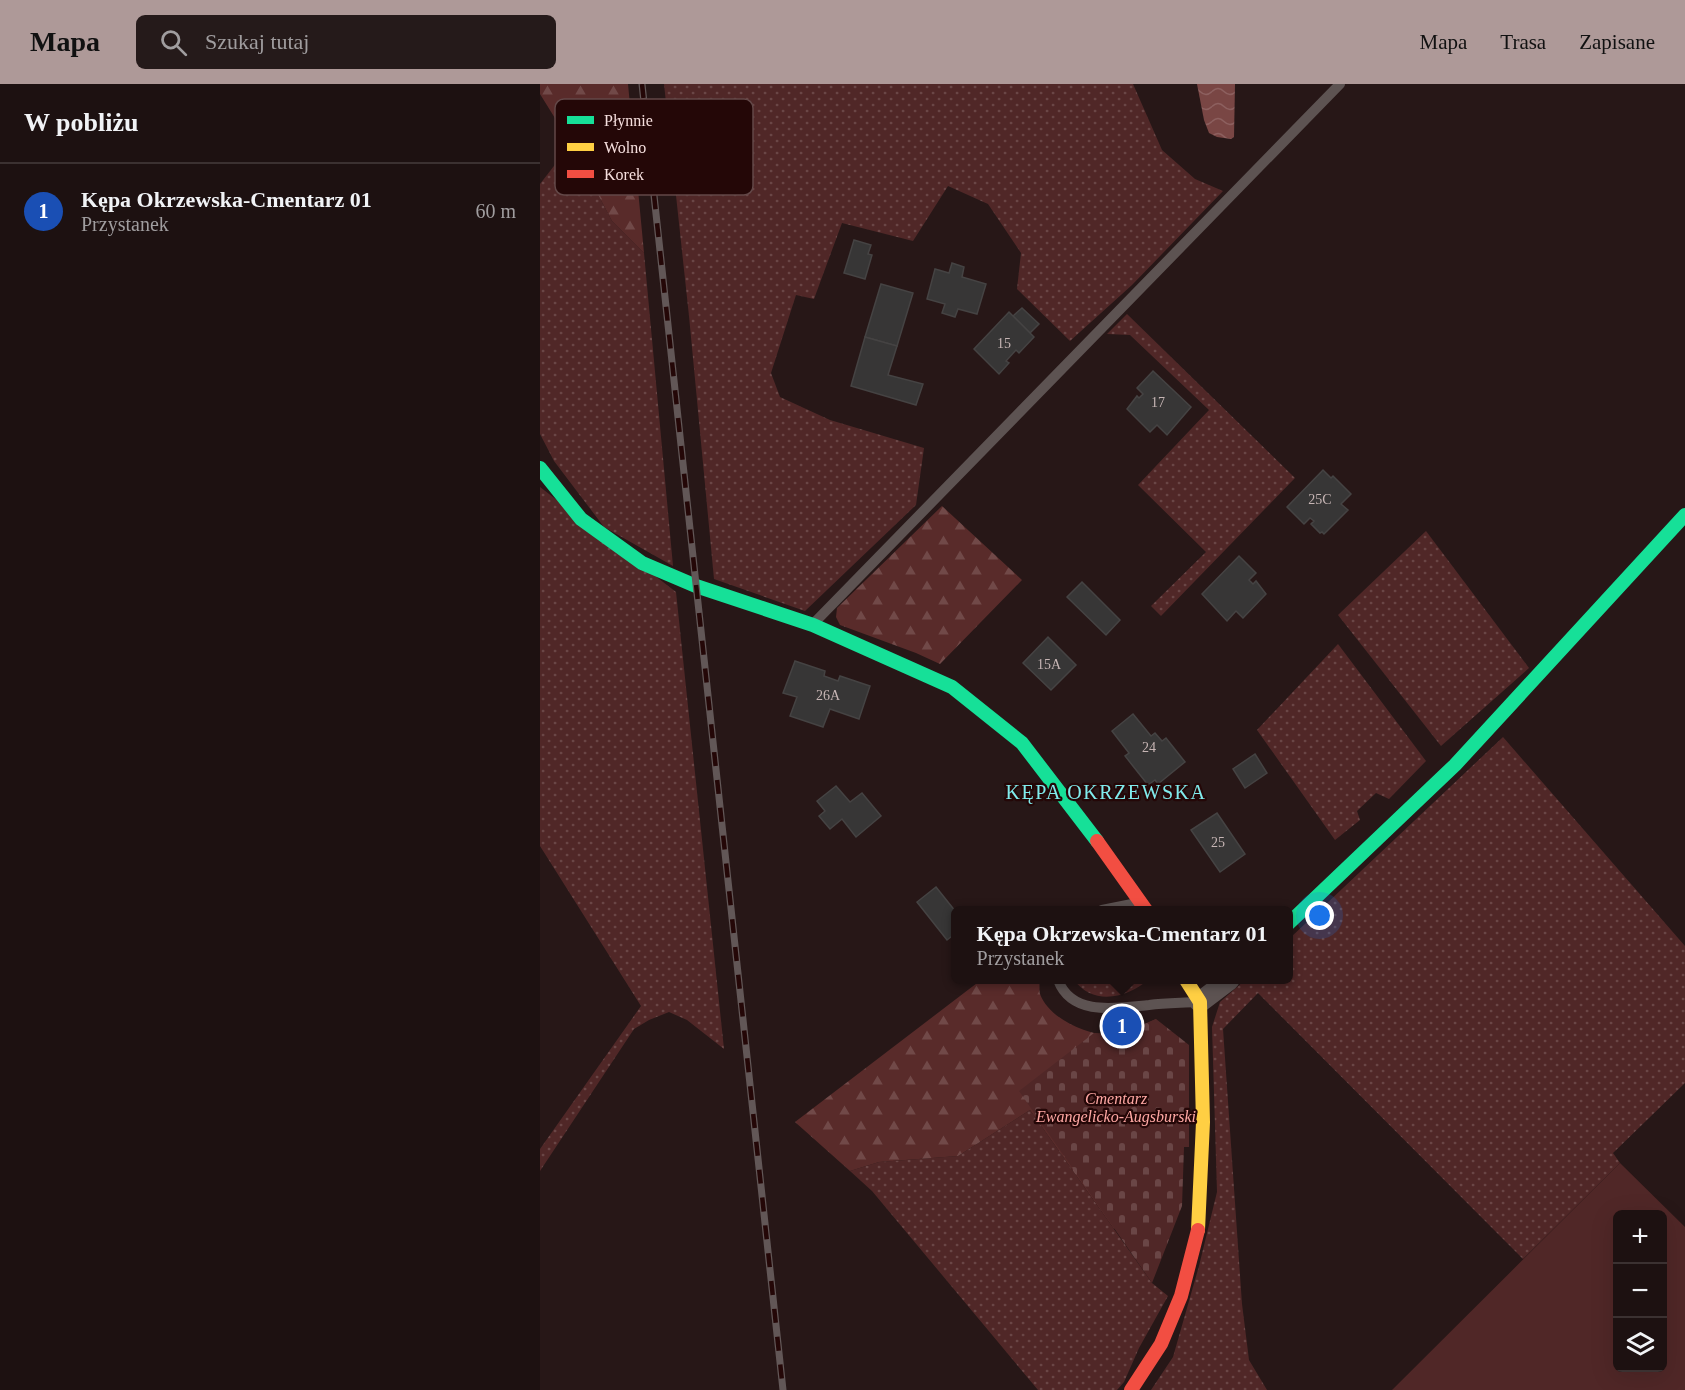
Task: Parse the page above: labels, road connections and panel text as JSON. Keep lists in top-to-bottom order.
{
  "districts": ["KĘPA OKRZEWSKA"],
  "parks": ["Cmentarz Ewangelicko-Augsburski"],
  "house_numbers": [
    "15",
    "17",
    "25C",
    "15A",
    "26A",
    "24",
    "25"
  ],
  "legend": ["Płynnie", "Wolno", "Korek"],
  "page": {
    "header": "Mapa",
    "search": "Szukaj tutaj",
    "nav": ["Mapa", "Trasa", "Zapisane"],
    "heading": "W pobliżu",
    "list": [
      {
        "mark": "1",
        "name": "Kępa Okrzewska-Cmentarz 01",
        "note": "Przystanek",
        "value": "60 m"
      }
    ],
    "popup": ["Kępa Okrzewska-Cmentarz 01", "Przystanek"],
    "pins": "1",
    "map_buttons": ["+", "−"]
  }
}
